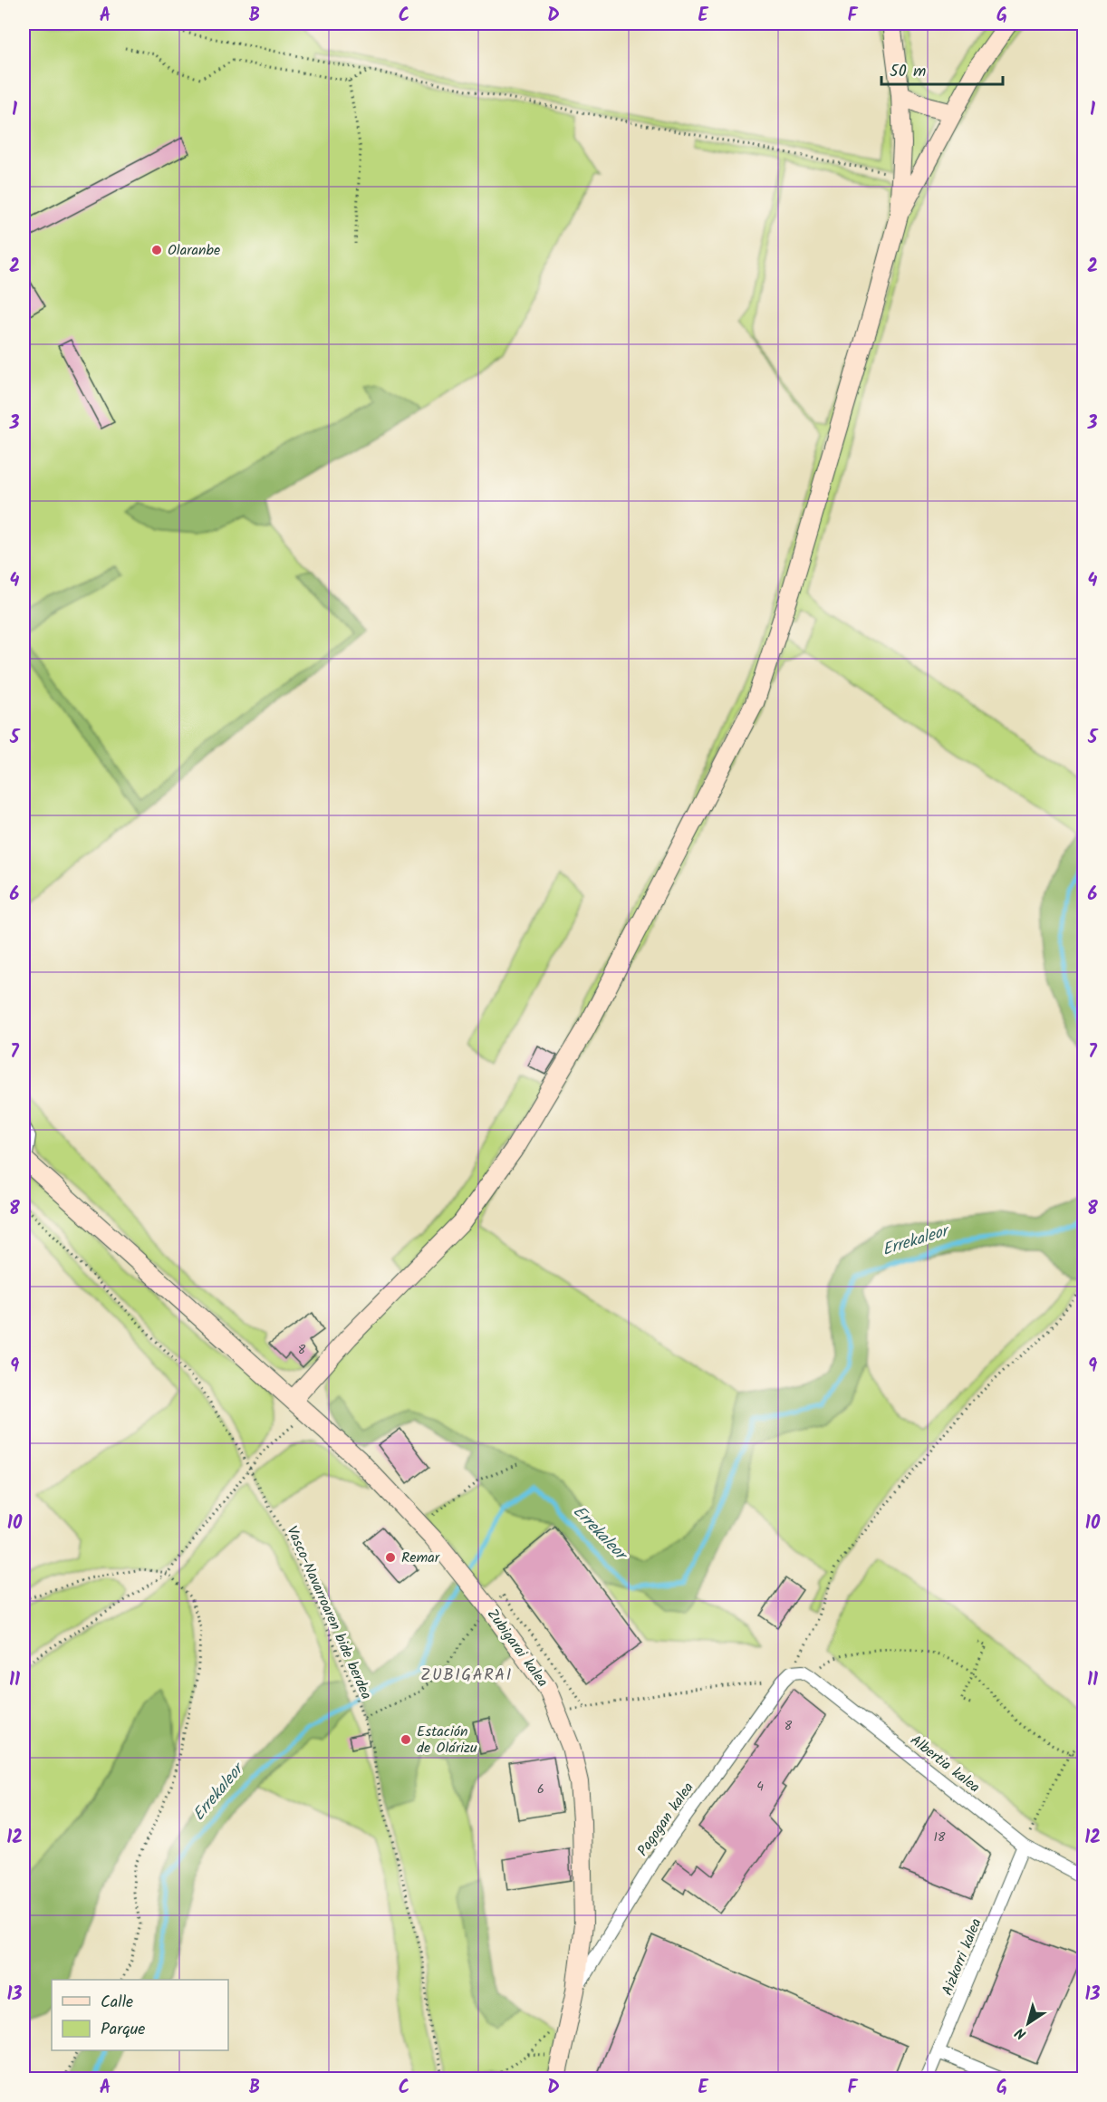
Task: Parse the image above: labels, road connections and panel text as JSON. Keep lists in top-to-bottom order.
{
  "streets": {
    "street": [
      "Zubigarai kalea",
      "Albertia kalea",
      "Pagogan kalea",
      "Aizkorri kalea"
    ],
    "path": ["Vasco-Navarroaren bide berdea"]
  },
  "crossings": [
    ["Zubigarai kalea", "Pagogan kalea"],
    ["Albertia kalea", "Pagogan kalea"],
    ["Albertia kalea", "Aizkorri kalea"]
  ],
  "districts": ["ZUBIGARAI"],
  "water": ["Errekaleor"],
  "places": ["Olaranbe", "Remar", "Estación de Olárizu"],
  "house_numbers": [
    "8",
    "8",
    "4",
    "6",
    "18"
  ],
  "legend": ["Calle", "Parque"],
  "scale_bar": "50 m",
  "north": "bottom left",
  "grid": {
    "columns": [
      "A",
      "B",
      "C",
      "D",
      "E",
      "F",
      "G"
    ],
    "rows": [
      "1",
      "2",
      "3",
      "4",
      "5",
      "6",
      "7",
      "8",
      "9",
      "10",
      "11",
      "12",
      "13"
    ]
  }
}
